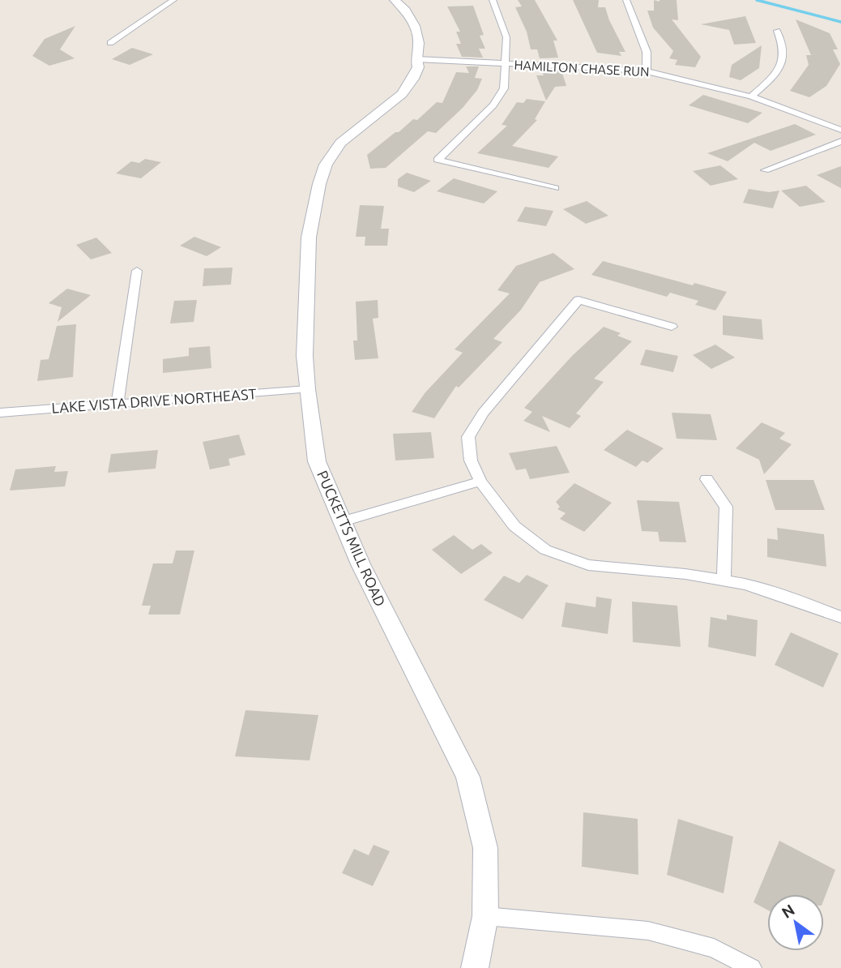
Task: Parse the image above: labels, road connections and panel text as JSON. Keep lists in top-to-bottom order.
{
  "streets": {
    "street": ["HAMILTON CHASE RUN", "LAKE VISTA DRIVE NORTHEAST", "PUCKETTS MILL ROAD"]
  },
  "crossings": [
    ["HAMILTON CHASE RUN", "PUCKETTS MILL ROAD"],
    ["LAKE VISTA DRIVE NORTHEAST", "PUCKETTS MILL ROAD"]
  ],
  "north": "top left"
}
